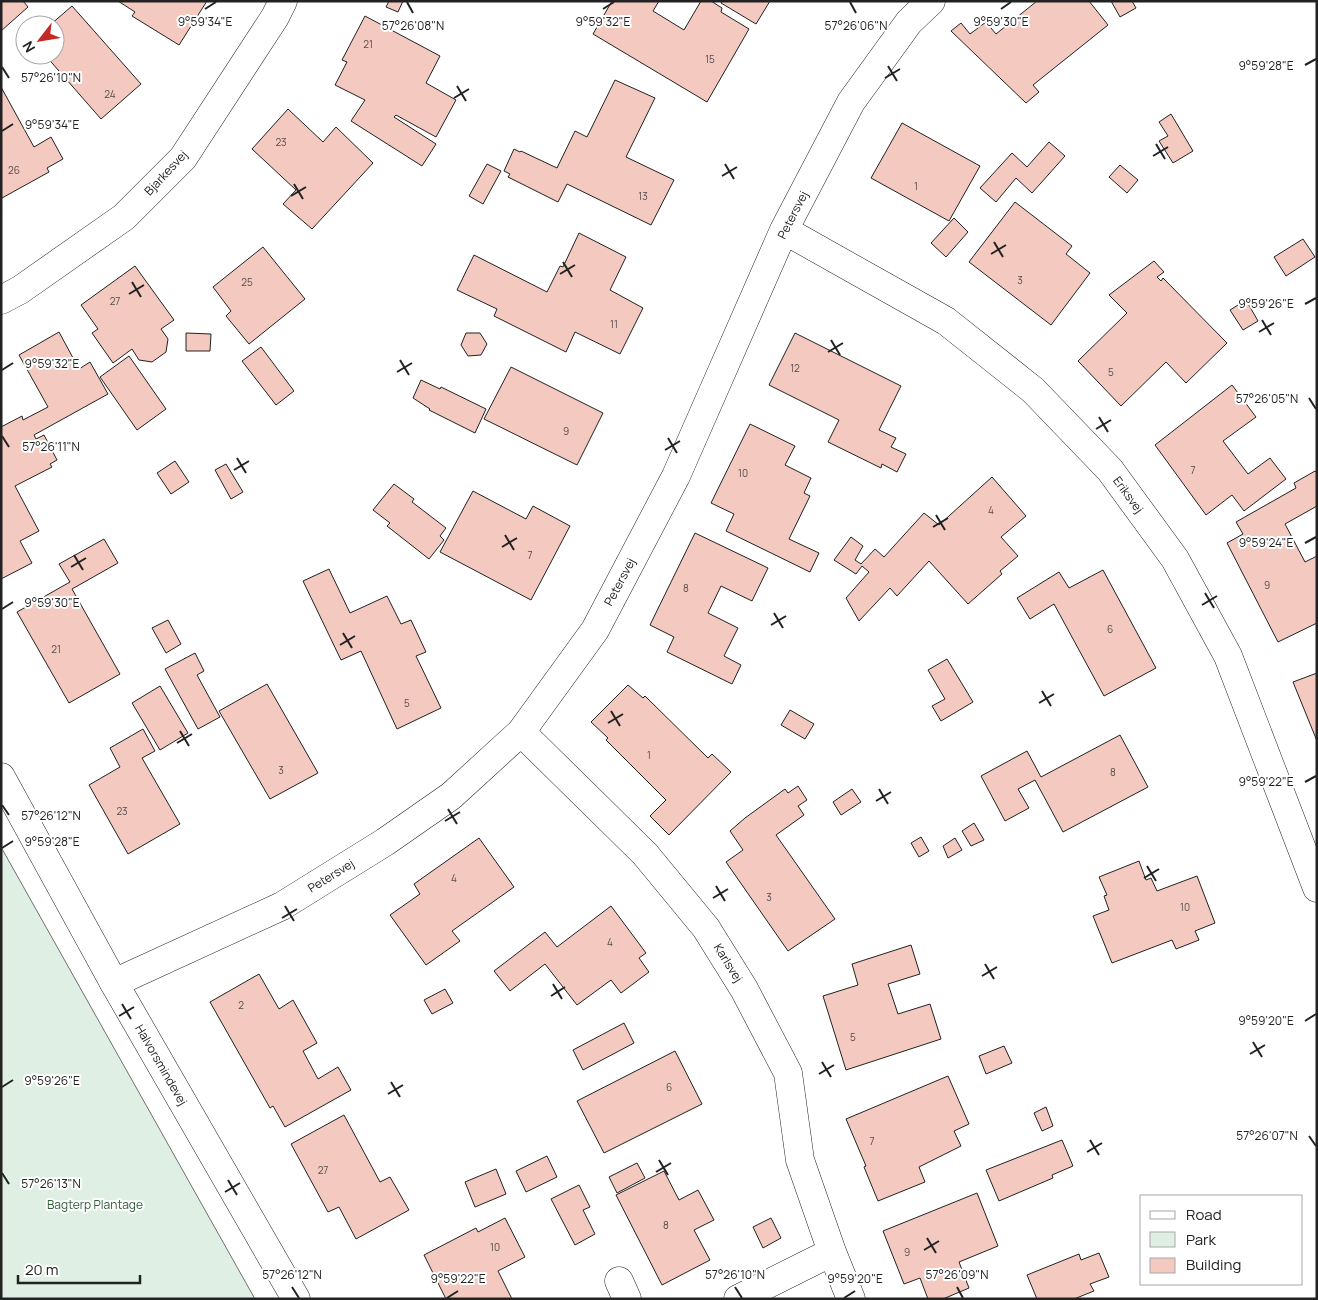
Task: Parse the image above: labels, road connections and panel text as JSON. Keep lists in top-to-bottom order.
{
  "streets": {
    "street": [
      "Bjarkesvej",
      "Petersvej",
      "Eriksvej",
      "Karlsvej",
      "Halvorsmindevej"
    ]
  },
  "crossings": [
    ["Petersvej", "Eriksvej"],
    ["Petersvej", "Karlsvej"],
    ["Petersvej", "Halvorsmindevej"]
  ],
  "parks": ["Bagterp Plantage"],
  "house_numbers": [
    "21",
    "15",
    "24",
    "23",
    "26",
    "1",
    "13",
    "3",
    "25",
    "27",
    "11",
    "12",
    "5",
    "9",
    "7",
    "10",
    "4",
    "7",
    "9",
    "8",
    "6",
    "21",
    "5",
    "1",
    "3",
    "8",
    "23",
    "4",
    "3",
    "10",
    "4",
    "2",
    "5",
    "6",
    "7",
    "27",
    "8",
    "10",
    "9"
  ],
  "legend": ["Road", "Park", "Building"],
  "scale_bar": "20 m",
  "north": "bottom left",
  "coordinates": [
    "9°59'34\"E",
    "9°59'32\"E",
    "9°59'30\"E",
    "57°26'08\"N",
    "57°26'06\"N",
    "9°59'28\"E",
    "57°26'10\"N",
    "9°59'26\"E",
    "57°26'05\"N",
    "57°26'11\"N",
    "9°59'24\"E",
    "9°59'22\"E",
    "57°26'12\"N",
    "9°59'20\"E",
    "57°26'07\"N",
    "57°26'13\"N",
    "57°26'09\"N"
  ]
}
